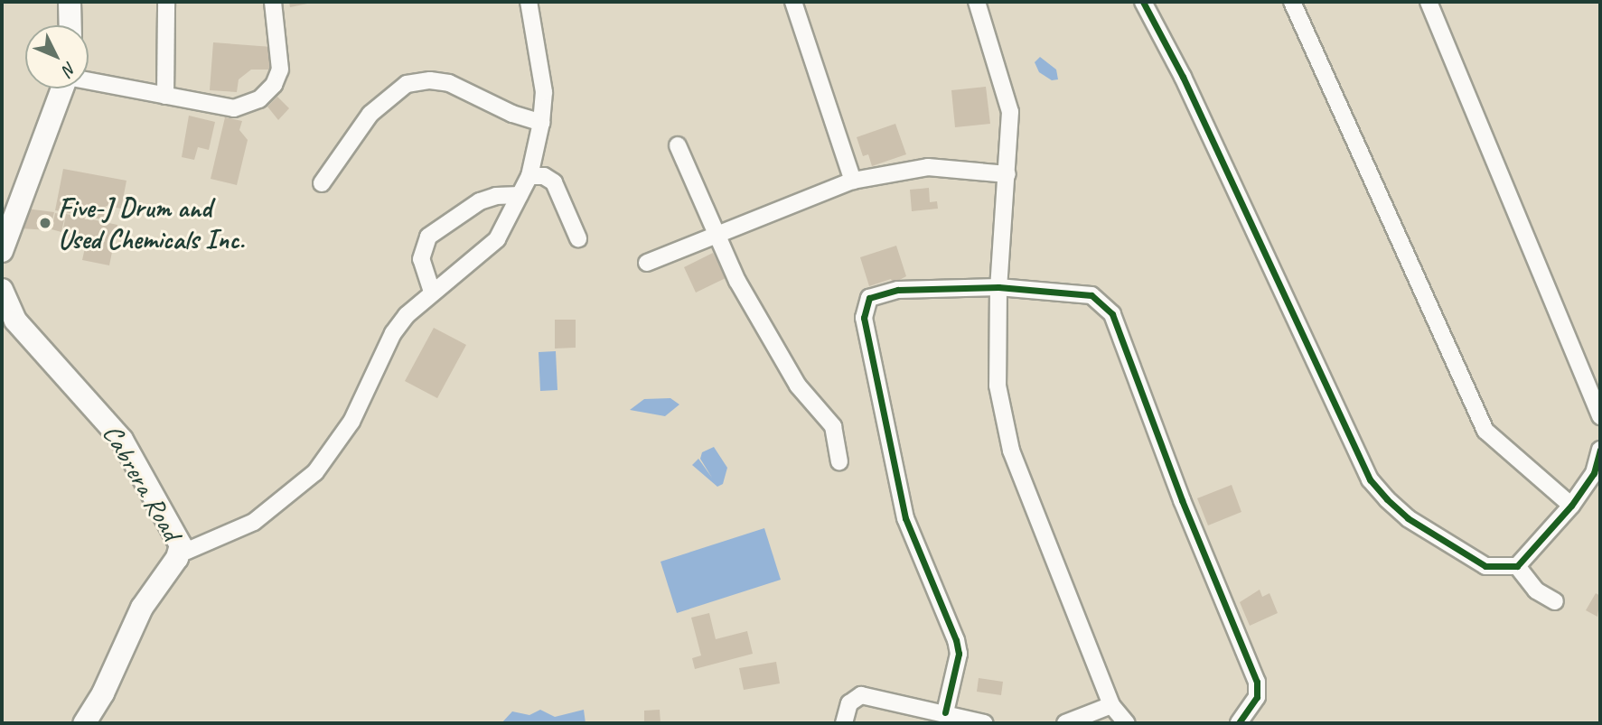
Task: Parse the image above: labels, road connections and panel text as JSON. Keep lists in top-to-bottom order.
{
  "streets": {
    "main road": ["Cabrera Road"]
  },
  "places": ["Five-J Drum and Used Chemicals Inc."],
  "north": "bottom right"
}
